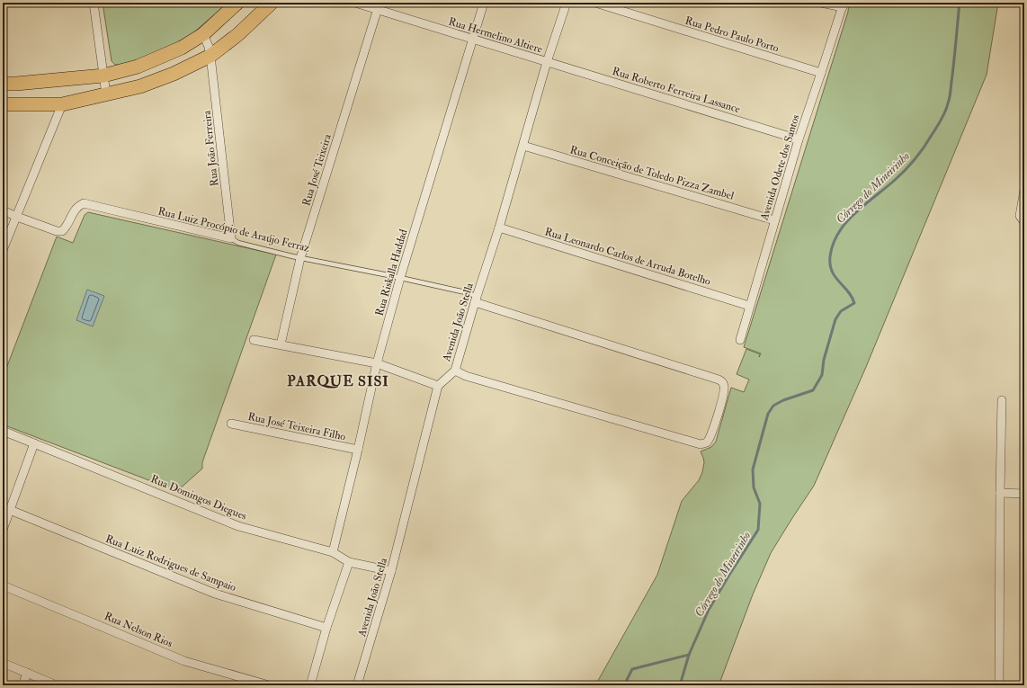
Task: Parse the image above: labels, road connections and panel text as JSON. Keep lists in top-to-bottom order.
{
  "streets": {
    "street": [
      "Rua Pedro Paulo Porto",
      "Rua Hermelino Altiere",
      "Rua Roberto Ferreira Lassance",
      "Rua João Ferreira",
      "Avenida Odete dos Santos",
      "Rua José Teixeira",
      "Rua Conceição de Toledo Pizza Zambel",
      "Rua Luiz Procópio de Araújo Ferraz",
      "Rua Leonardo Carlos de Arruda Botelho",
      "Rua Riskalla Haddad",
      "Avenida João Stella",
      "Rua José Teixeira Filho",
      "Rua Domingos Diegues",
      "Rua Luiz Rodrigues de Sampaio",
      "Rua Nelson Rios"
    ]
  },
  "crossings": [
    ["Rua Pedro Paulo Porto", "Avenida Odete dos Santos"],
    ["Rua Hermelino Altiere", "Rua Roberto Ferreira Lassance"],
    ["Rua Hermelino Altiere", "Rua José Teixeira"],
    ["Rua Hermelino Altiere", "Rua Riskalla Haddad"],
    ["Rua Hermelino Altiere", "Avenida João Stella"],
    ["Rua Roberto Ferreira Lassance", "Avenida Odete dos Santos"],
    ["Rua Roberto Ferreira Lassance", "Avenida João Stella"],
    ["Rua João Ferreira", "Rua Luiz Procópio de Araújo Ferraz"],
    ["Avenida Odete dos Santos", "Rua Conceição de Toledo Pizza Zambel"],
    ["Avenida Odete dos Santos", "Rua Leonardo Carlos de Arruda Botelho"],
    ["Rua José Teixeira", "Rua Luiz Procópio de Araújo Ferraz"],
    ["Rua Conceição de Toledo Pizza Zambel", "Avenida João Stella"],
    ["Rua Luiz Procópio de Araújo Ferraz", "Rua Riskalla Haddad"],
    ["Rua Luiz Procópio de Araújo Ferraz", "Avenida João Stella"],
    ["Rua Leonardo Carlos de Arruda Botelho", "Avenida João Stella"],
    ["Rua Riskalla Haddad", "Rua José Teixeira Filho"],
    ["Rua Riskalla Haddad", "Rua Domingos Diegues"],
    ["Avenida João Stella", "Rua Domingos Diegues"]
  ],
  "districts": ["PARQUE SISI"],
  "water": ["Córrego do Mineirinho"]
}
